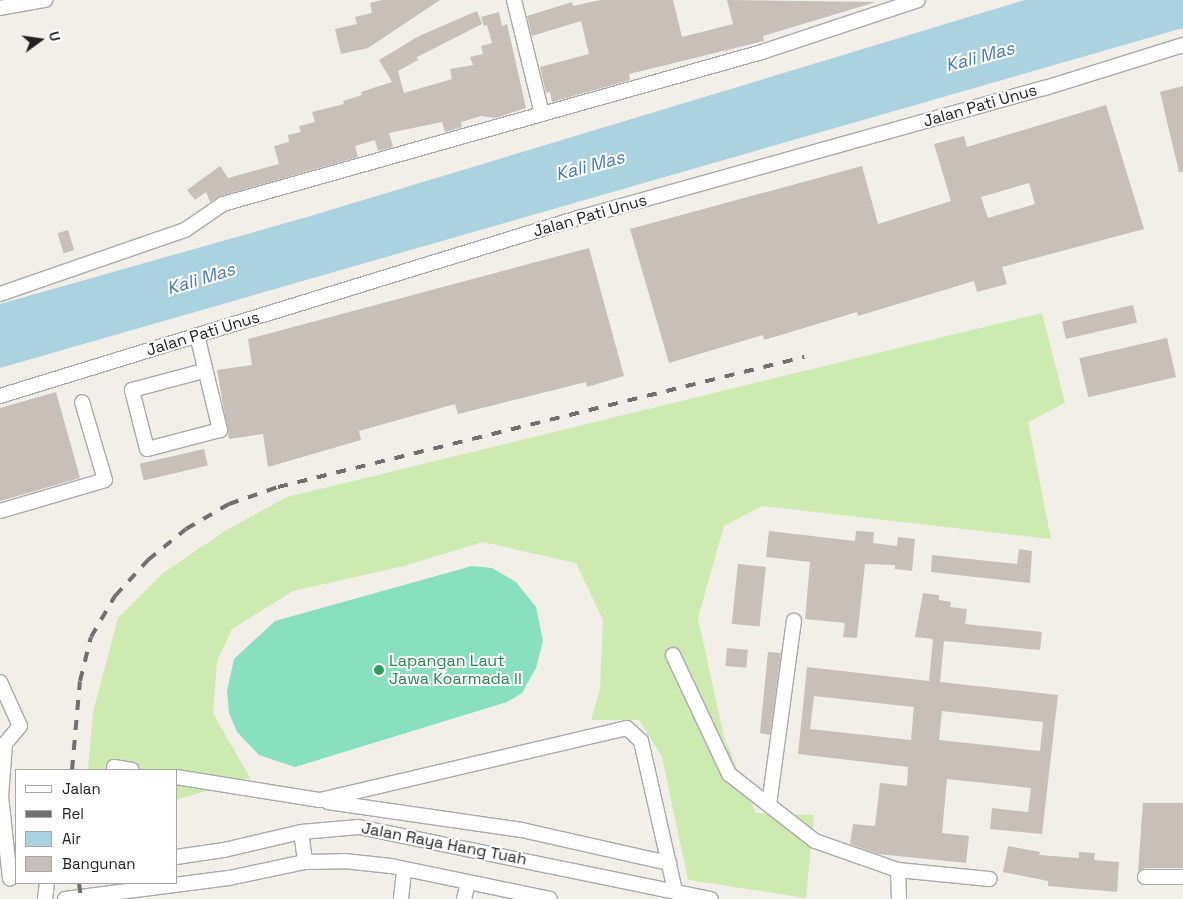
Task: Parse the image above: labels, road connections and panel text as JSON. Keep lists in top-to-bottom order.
{
  "streets": {
    "street": ["Jalan Pati Unus", "Jalan Raya Hang Tuah"]
  },
  "water": ["Kali Mas"],
  "places": ["Lapangan Laut Jawa Koarmada II"],
  "legend": [
    "Jalan",
    "Rel",
    "Air",
    "Bangunan"
  ],
  "north": "right"
}
